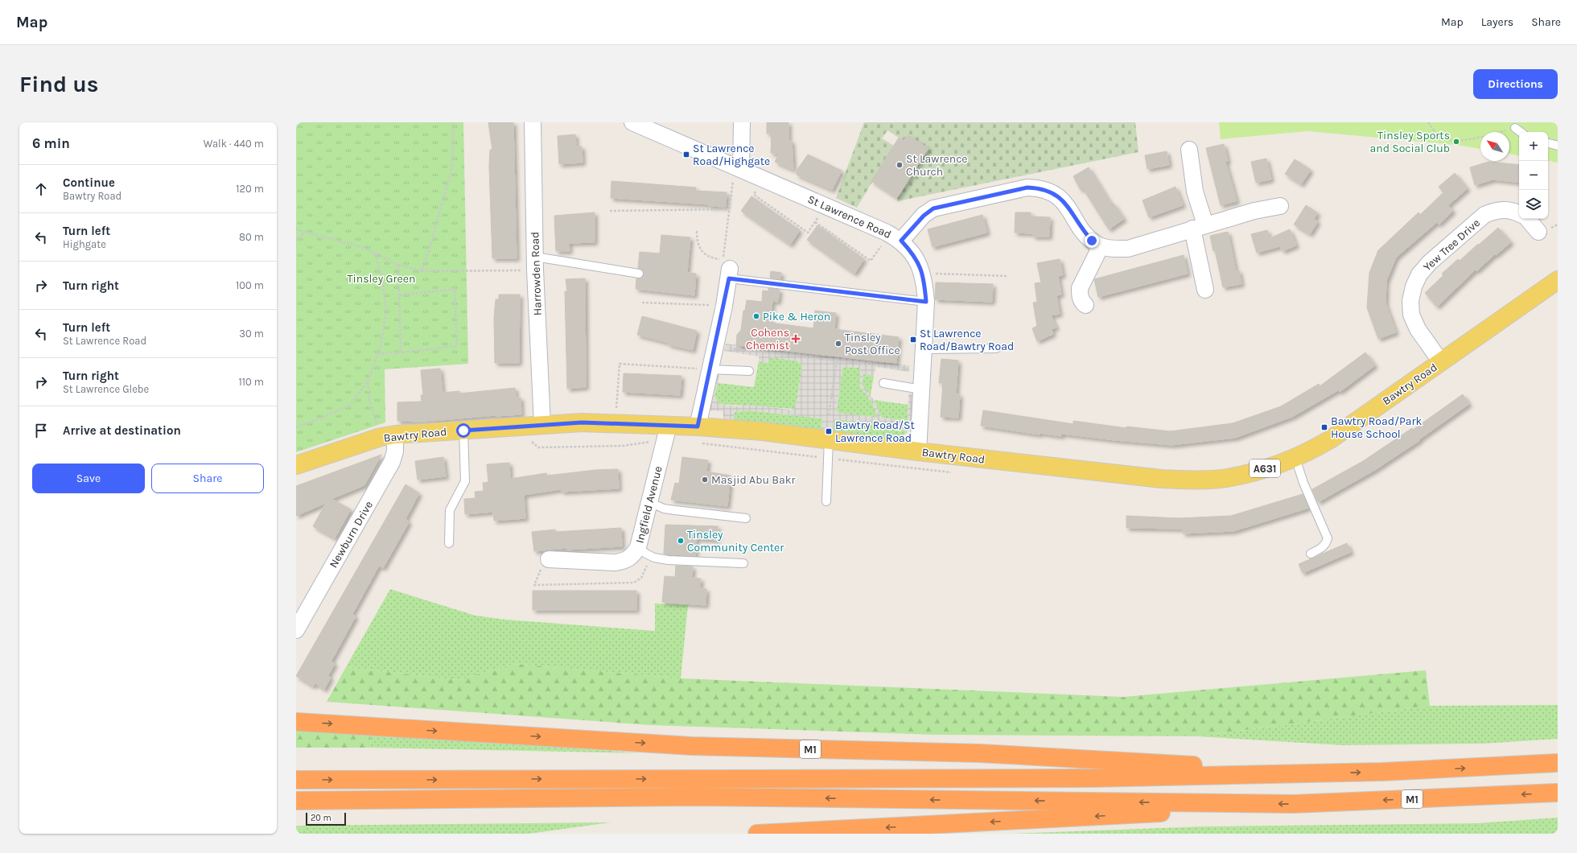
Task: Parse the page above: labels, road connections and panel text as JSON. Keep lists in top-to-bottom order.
{
  "streets": {
    "highway": ["M1"],
    "main road": ["Bawtry Road", "A631"],
    "street": [
      "St Lawrence Road",
      "Yew Tree Drive",
      "Harrowden Road",
      "Ingfield Avenue",
      "Newburn Drive"
    ]
  },
  "crossings": [
    ["St Lawrence Road", "Bawtry Road"],
    ["Yew Tree Drive", "Bawtry Road"],
    ["Harrowden Road", "Bawtry Road"],
    ["Bawtry Road", "Ingfield Avenue"],
    ["Bawtry Road", "Newburn Drive"]
  ],
  "parks": ["Tinsley Green"],
  "places": {
    "other": [
      "Tinsley Sports and Social Club",
      "St Lawrence Church",
      "Pike & Heron",
      "Tinsley Post Office",
      "Masjid Abu Bakr",
      "Tinsley Community Center"
    ],
    "transit": [
      "St Lawrence Road/Highgate",
      "St Lawrence Road/Bawtry Road",
      "Bawtry Road/Park House School",
      "Bawtry Road/St Lawrence Road"
    ],
    "health": ["Cohens Chemist"]
  },
  "scale_bar": "20 m",
  "north": "top left",
  "page": {
    "header": "Map",
    "nav": ["Map", "Layers", "Share"],
    "buttons": [
      "Directions",
      ["Save", "Share"]
    ],
    "title": "Find us",
    "heading": ["6 min", "Walk · 440 m"],
    "map_buttons": ["+", "−"],
    "list": [
      ["Continue", "Bawtry Road", "120 m"],
      ["Turn left", "Highgate", "80 m"],
      ["Turn right", "100 m"],
      ["Turn left", "St Lawrence Road", "30 m"],
      ["Turn right", "St Lawrence Glebe", "110 m"],
      "Arrive at destination"
    ],
    "scale": "20 m"
  }
}
